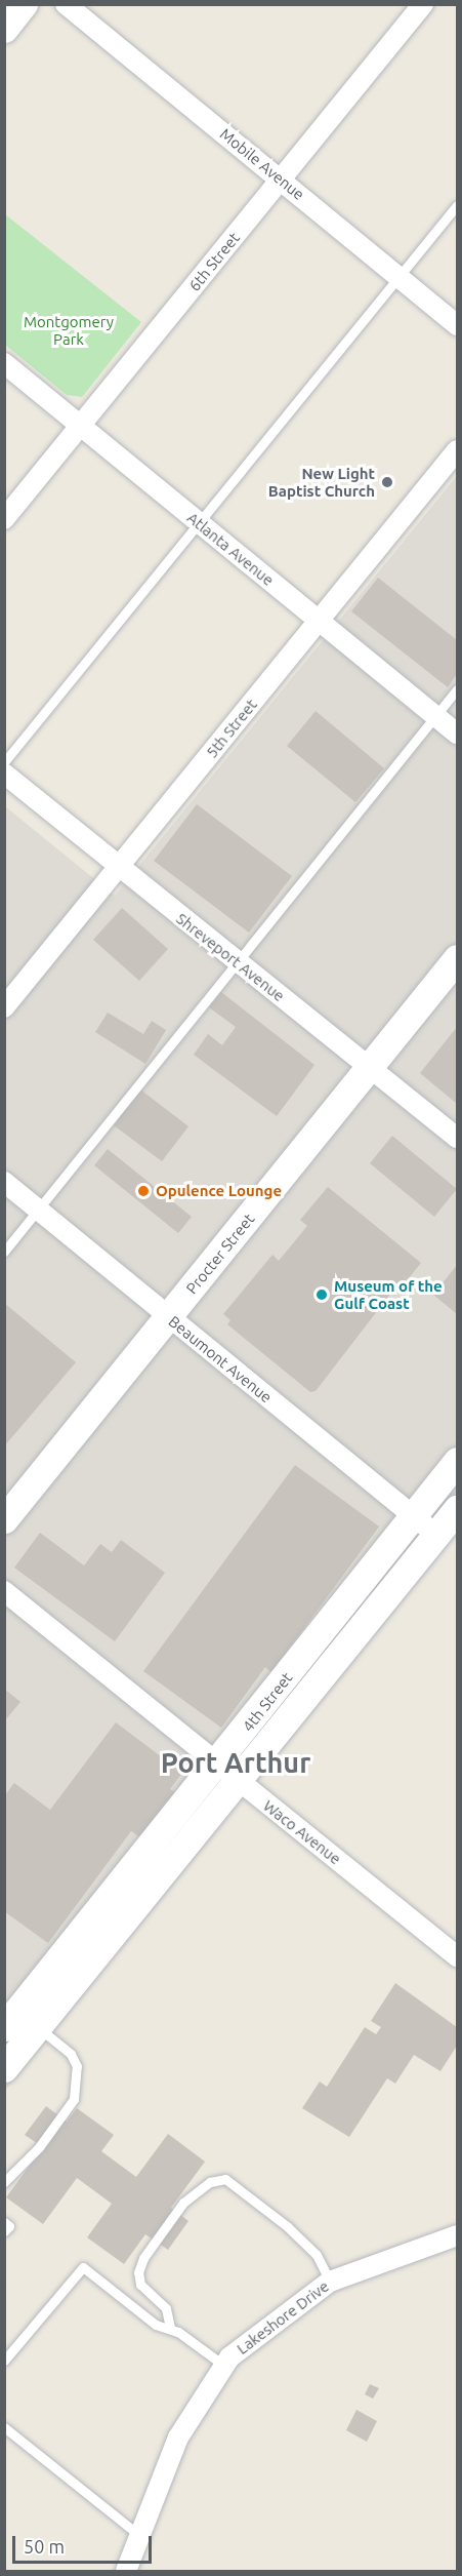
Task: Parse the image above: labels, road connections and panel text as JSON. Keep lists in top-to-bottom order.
{
  "streets": {
    "street": [
      "Mobile Avenue",
      "6th Street",
      "Atlanta Avenue",
      "5th Street",
      "Shreveport Avenue",
      "Procter Street",
      "Beaumont Avenue",
      "4th Street",
      "Waco Avenue",
      "Lakeshore Drive"
    ]
  },
  "crossings": [
    ["Mobile Avenue", "6th Street"],
    ["6th Street", "Atlanta Avenue"],
    ["Atlanta Avenue", "5th Street"],
    ["5th Street", "Shreveport Avenue"],
    ["Shreveport Avenue", "Procter Street"],
    ["Procter Street", "Beaumont Avenue"],
    ["Beaumont Avenue", "4th Street"],
    ["4th Street", "Waco Avenue"]
  ],
  "districts": ["Port Arthur"],
  "parks": ["Montgomery Park"],
  "places": ["New Light Baptist Church", "Opulence Lounge", "Museum of the Gulf Coast"],
  "scale_bar": "50 m"
}
